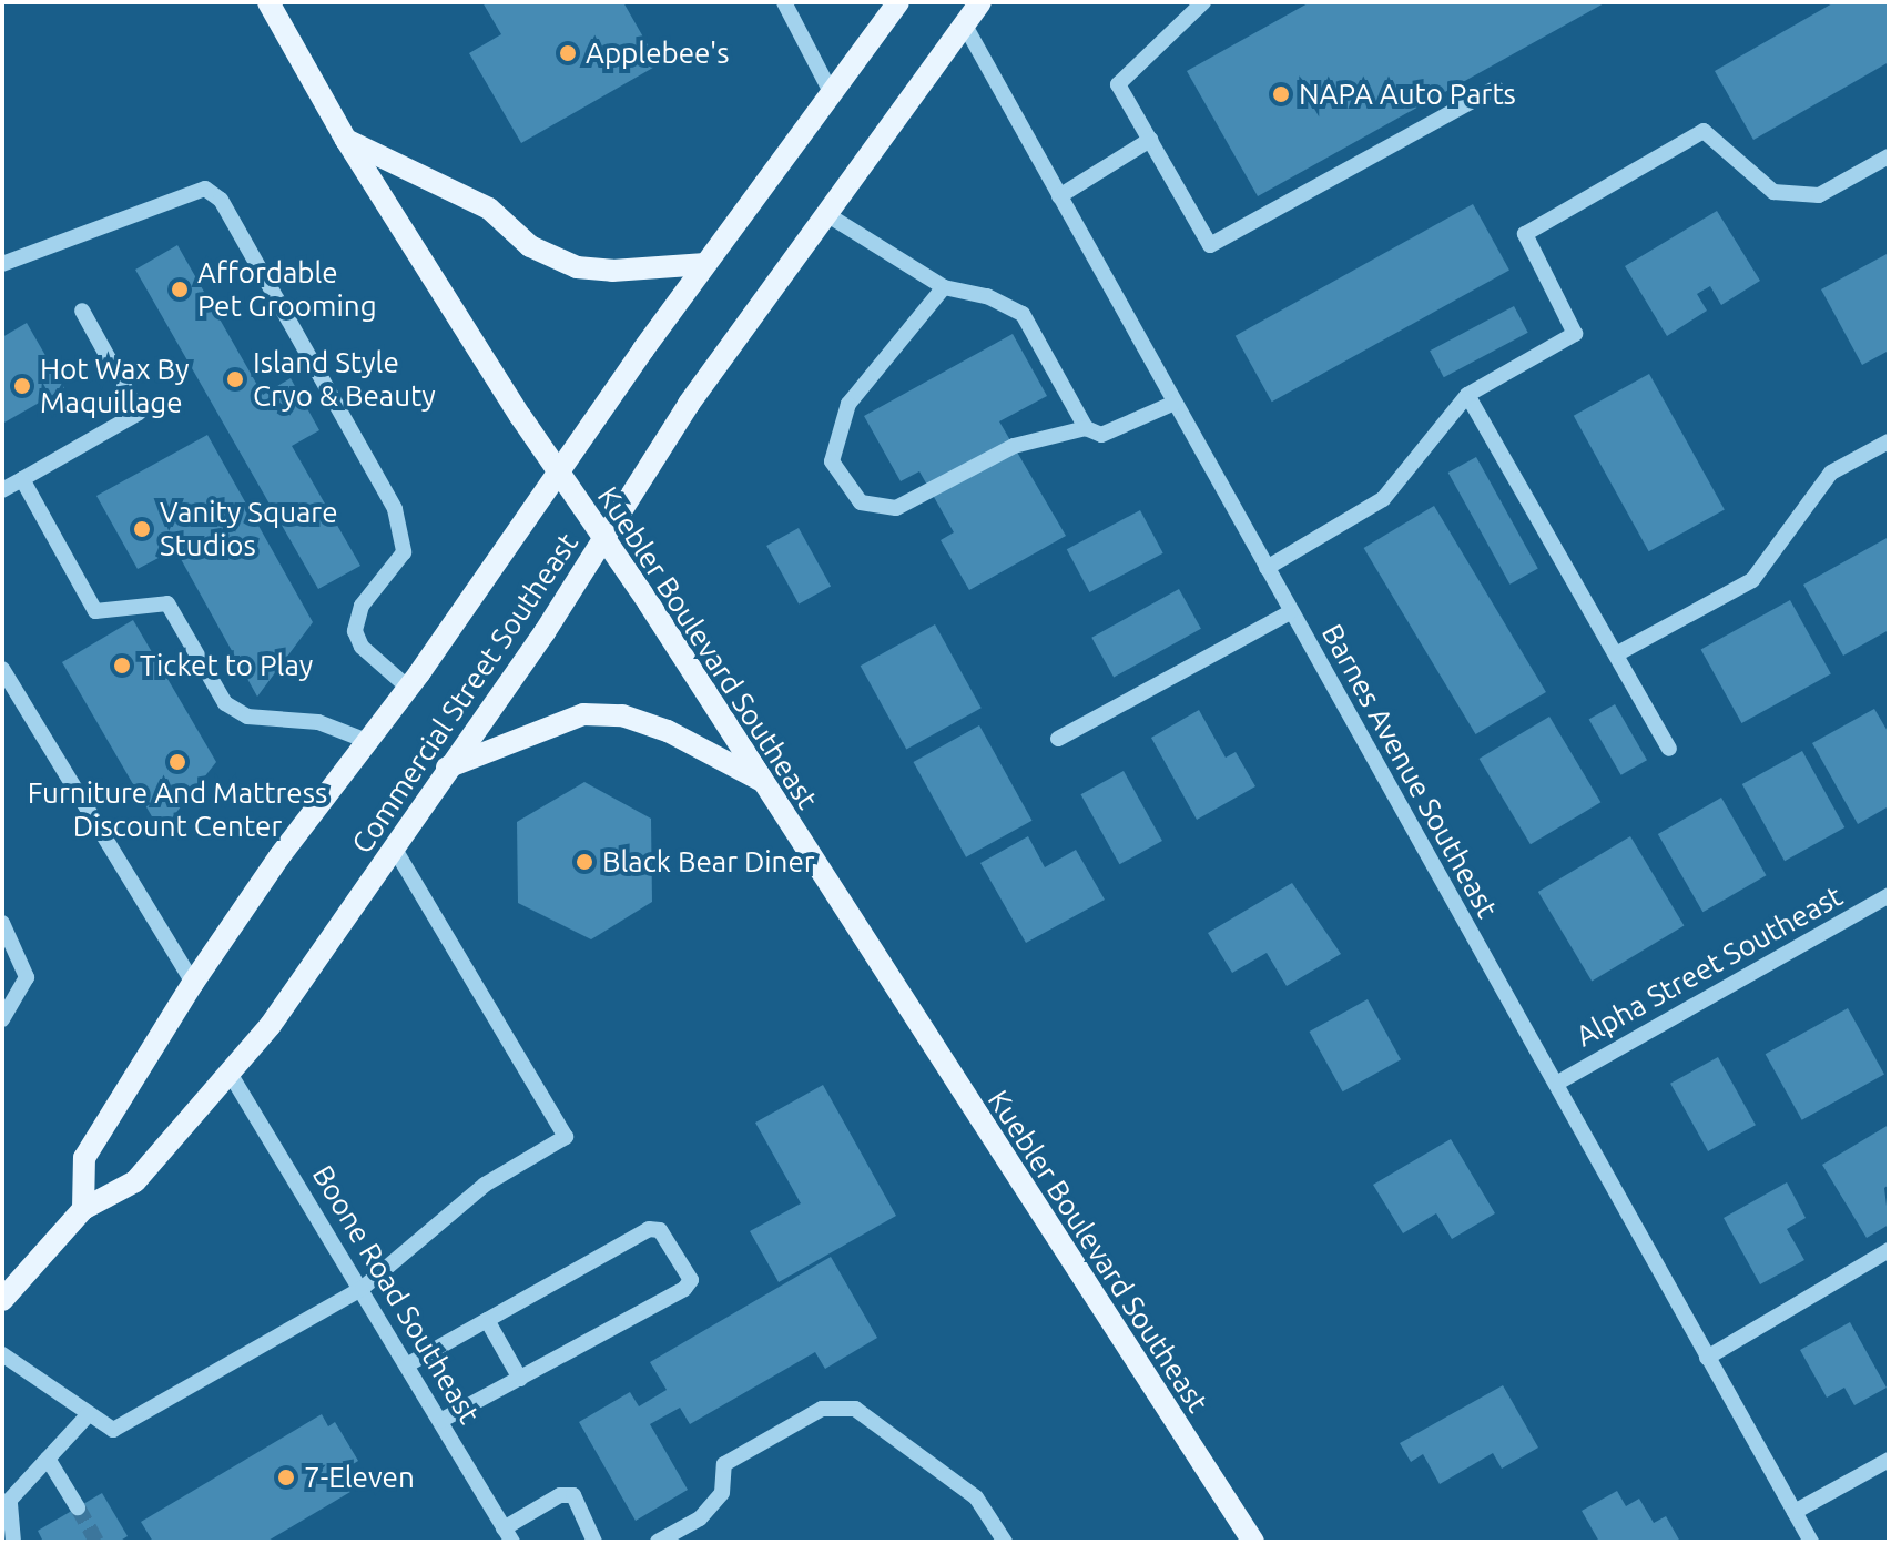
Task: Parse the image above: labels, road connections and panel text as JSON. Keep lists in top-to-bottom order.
{
  "streets": {
    "main road": ["Kuebler Boulevard Southeast", "Commercial Street Southeast"],
    "street": ["Barnes Avenue Southeast", "Alpha Street Southeast", "Boone Road Southeast"]
  },
  "crossings": [
    ["Kuebler Boulevard Southeast", "Commercial Street Southeast"],
    ["Commercial Street Southeast", "Barnes Avenue Southeast"],
    ["Commercial Street Southeast", "Boone Road Southeast"],
    ["Barnes Avenue Southeast", "Alpha Street Southeast"]
  ],
  "places": [
    "Applebee's",
    "NAPA Auto Parts",
    "Affordable Pet Grooming",
    "Island Style Cryo & Beauty",
    "Hot Wax By Maquillage",
    "Vanity Square Studios",
    "Ticket to Play",
    "Furniture And Mattress Discount Center",
    "Black Bear Diner",
    "7-Eleven"
  ]
}
